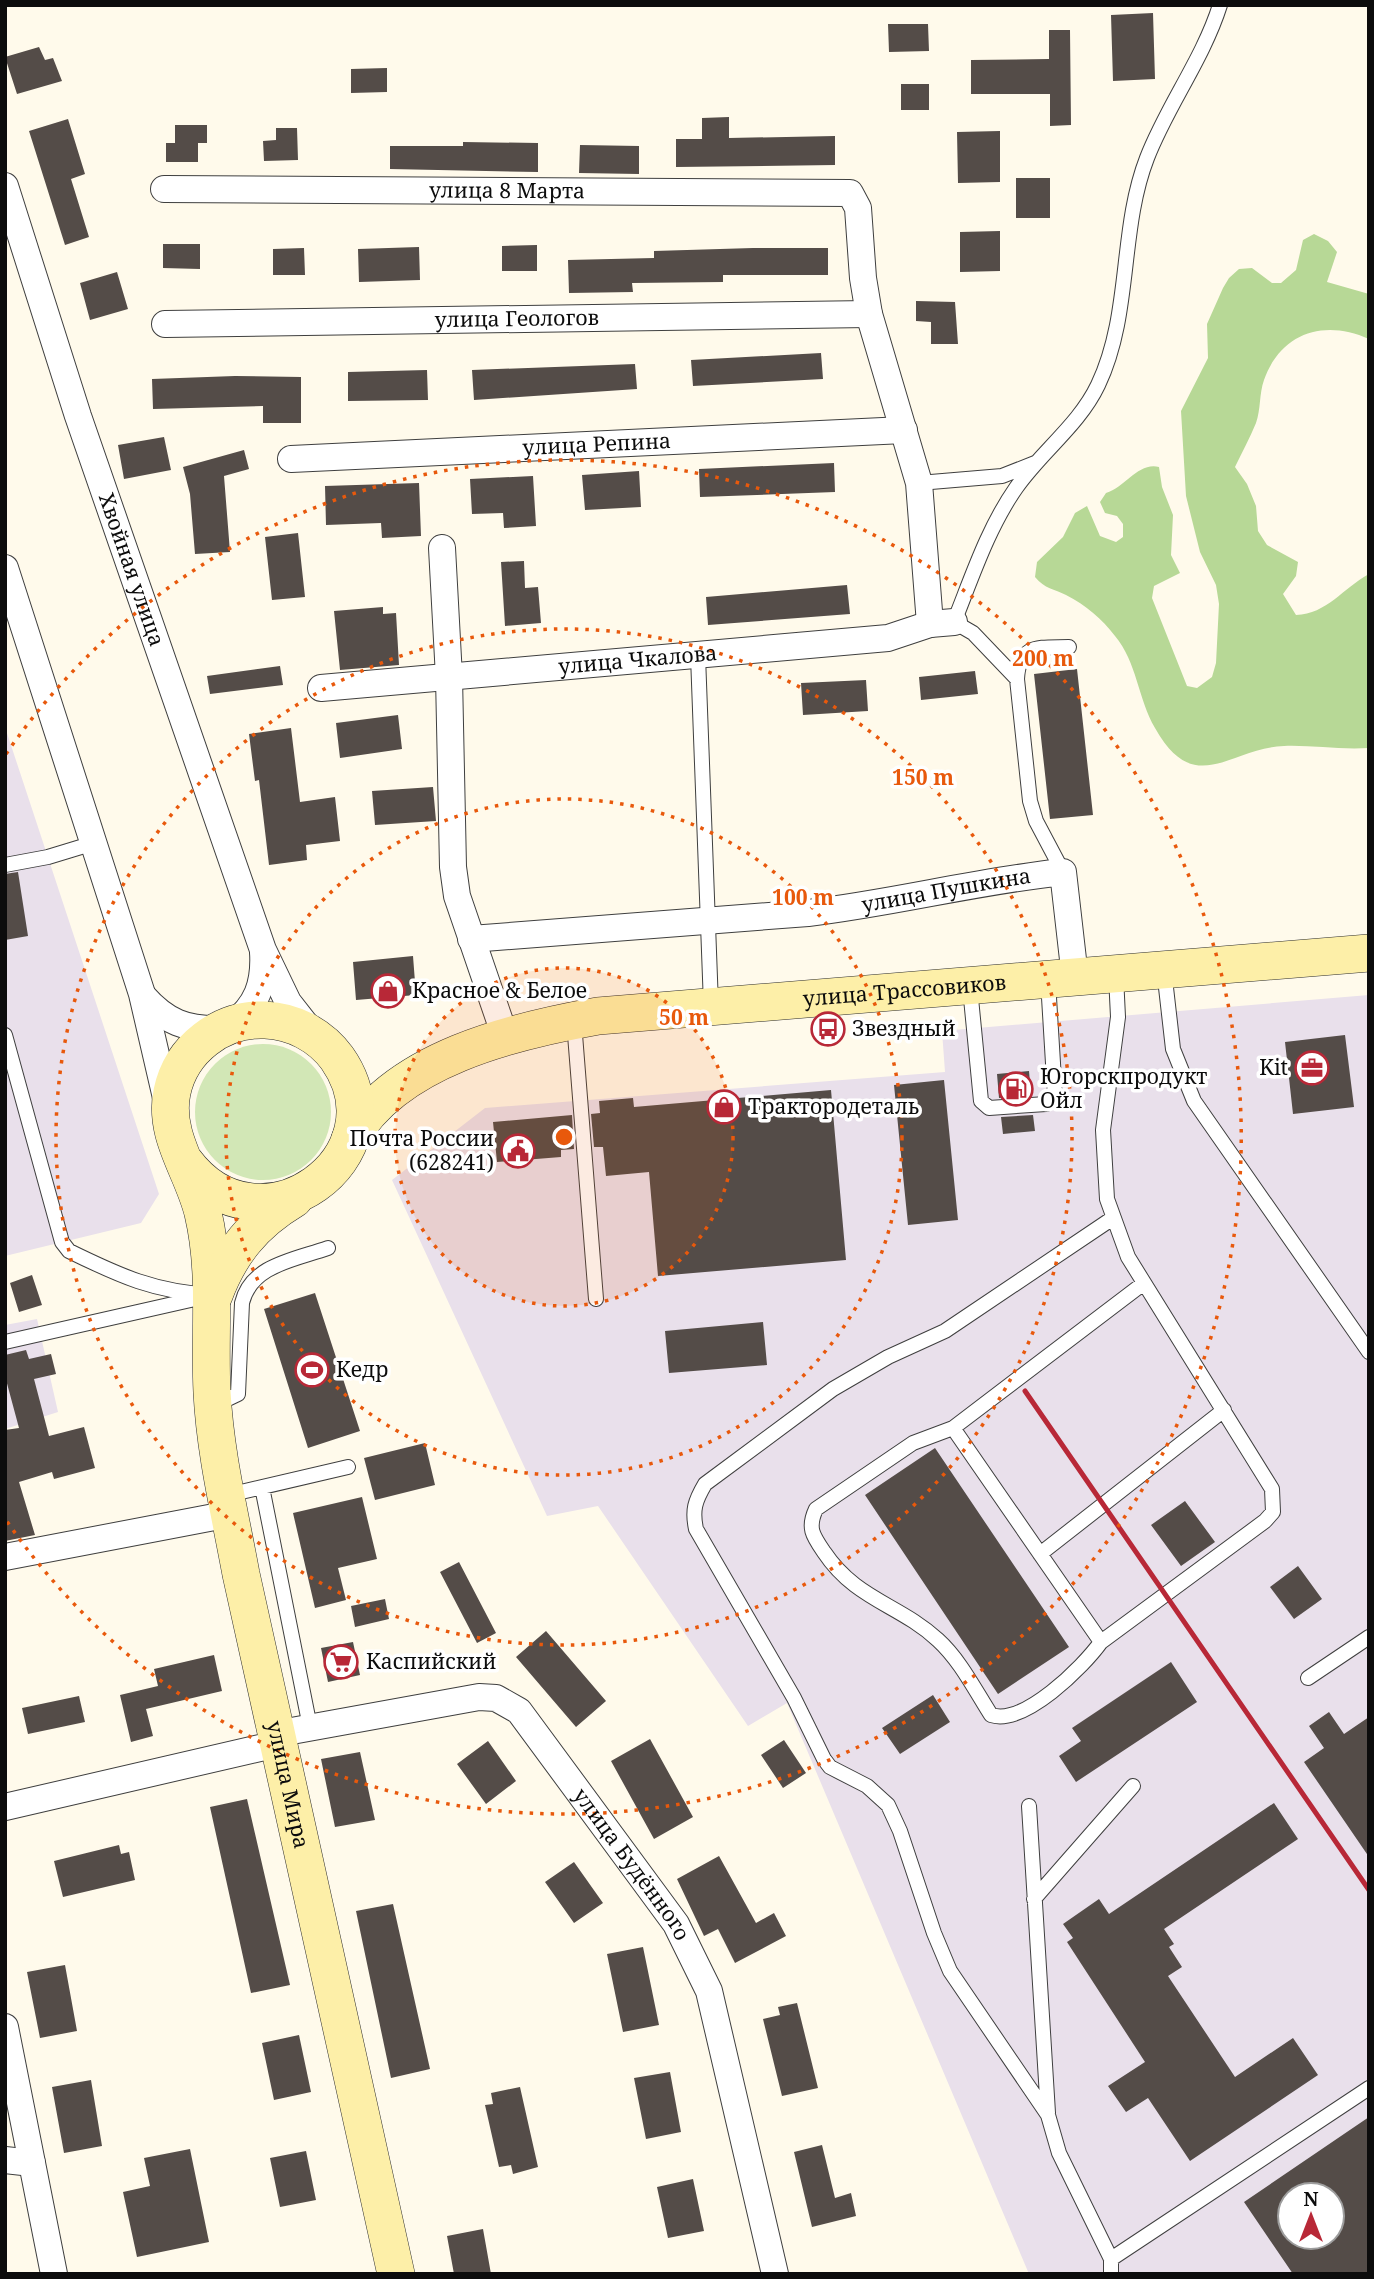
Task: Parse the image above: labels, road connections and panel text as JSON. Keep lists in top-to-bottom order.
{
  "streets": {
    "main road": ["улица Трассовиков", "улица Мира"],
    "street": [
      "улица 8 Марта",
      "улица Геологов",
      "улица Репина",
      "Хвойная улица",
      "улица Чкалова",
      "улица Пушкина",
      "улица Будённого"
    ]
  },
  "crossings": [
    ["улица 8 Марта", "улица Геологов"],
    ["улица Мира", "улица Будённого"]
  ],
  "places": {
    "shop": ["Красное & Белое", "Трактородеталь"],
    "bus stop": ["Звездный"],
    "office": ["Kit"],
    "fuel station": ["Югорскпродукт Ойл"],
    "public building": ["Почта России (628241)"],
    "sports": ["Кедр"],
    "supermarket": ["Каспийский"]
  },
  "north": "top",
  "rings": [
    "200 m",
    "150 m",
    "100 m",
    "50 m"
  ]
}
